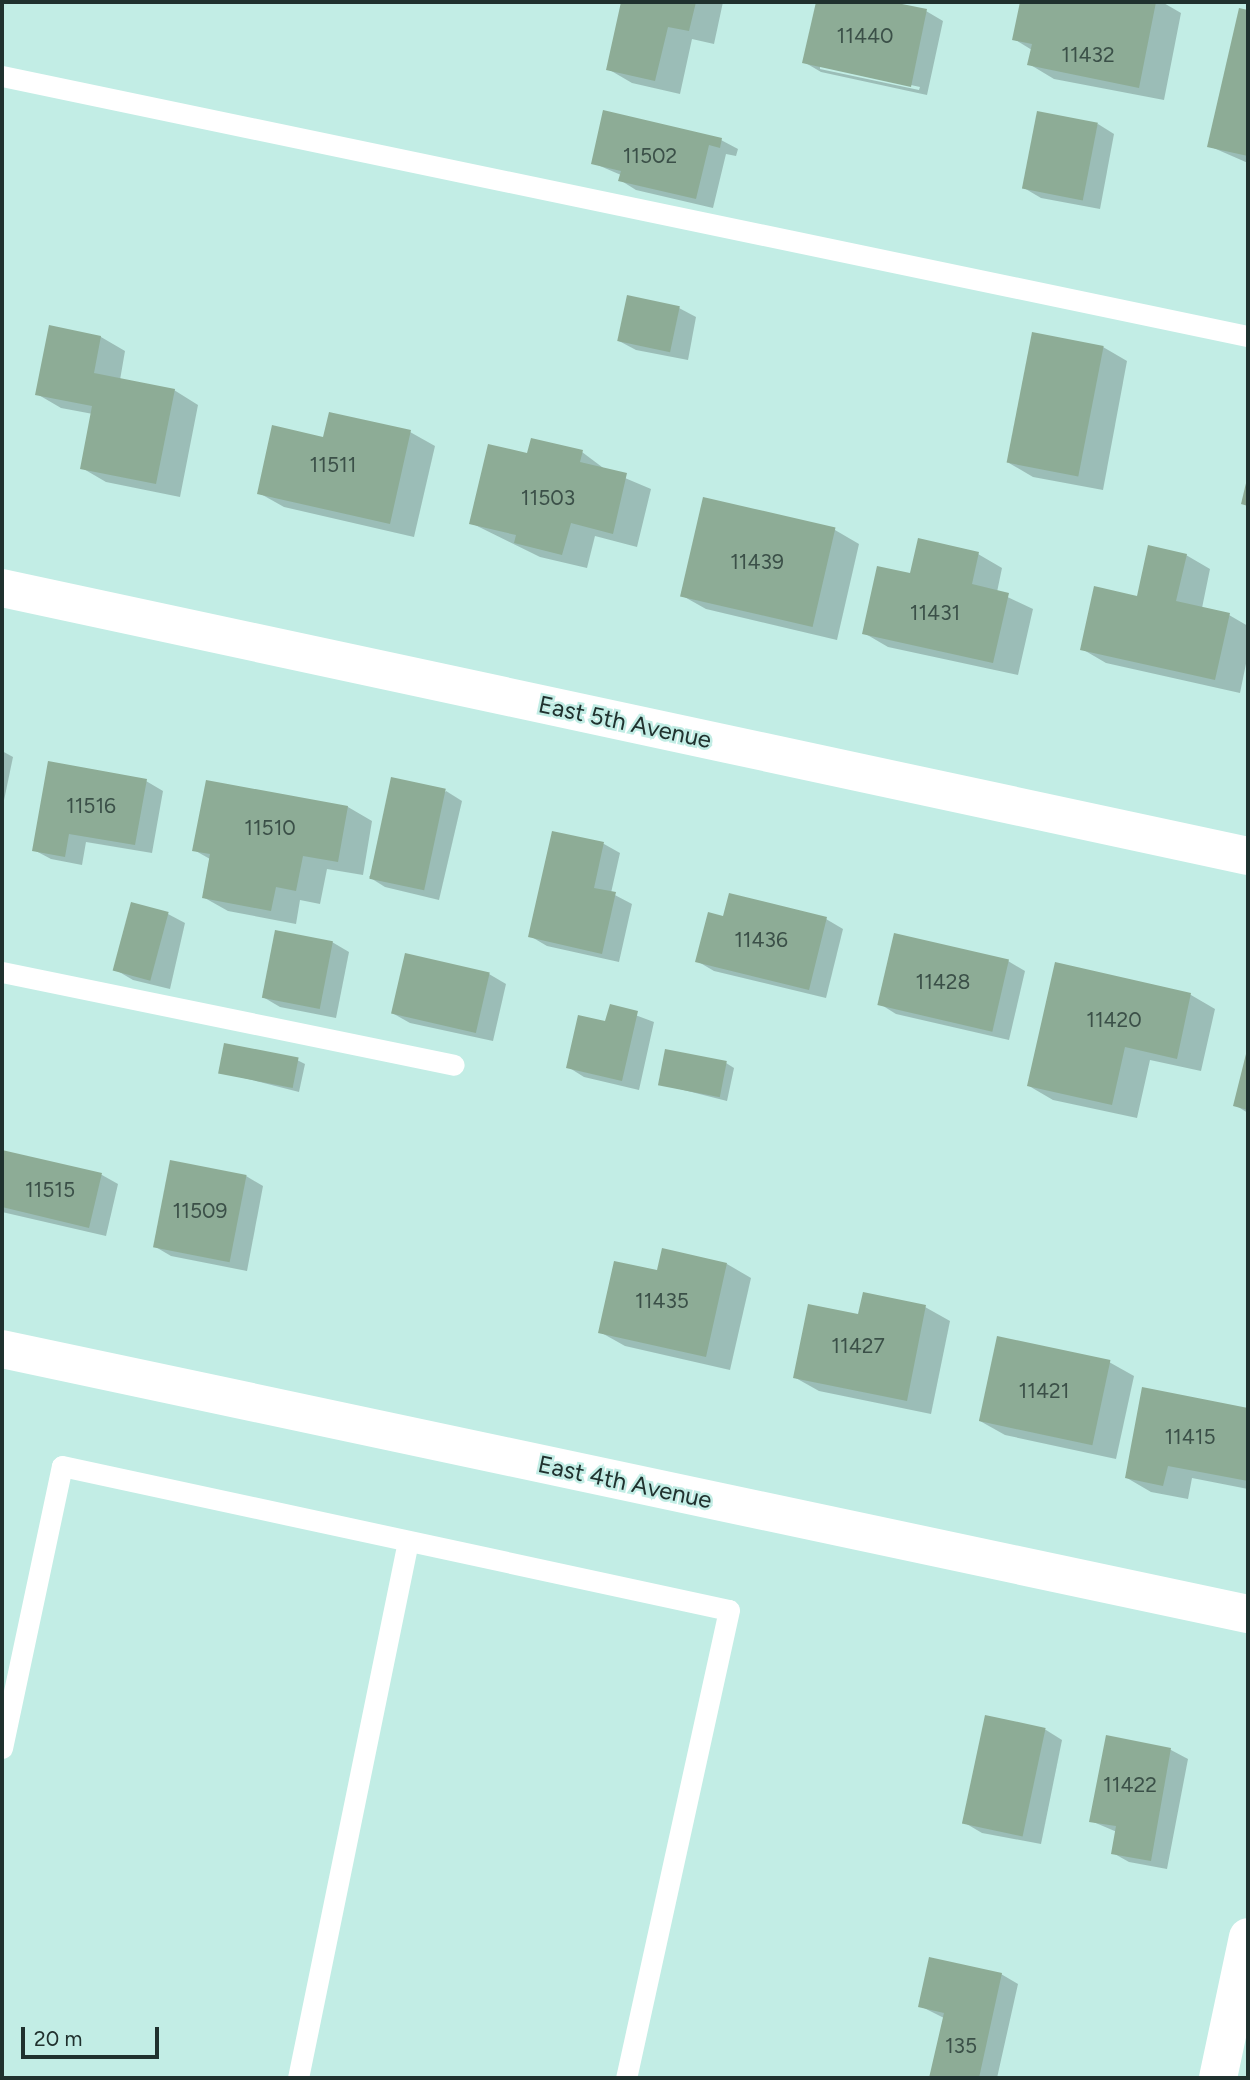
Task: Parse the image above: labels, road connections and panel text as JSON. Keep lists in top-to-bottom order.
{
  "streets": {
    "street": ["East 5th Avenue", "East 4th Avenue"]
  },
  "house_numbers": [
    "11440",
    "11432",
    "11502",
    "11511",
    "11503",
    "11439",
    "11431",
    "11516",
    "11510",
    "11436",
    "11428",
    "11420",
    "11515",
    "11509",
    "11435",
    "11427",
    "11421",
    "11415",
    "11422",
    "135"
  ],
  "scale_bar": "20 m"
}
